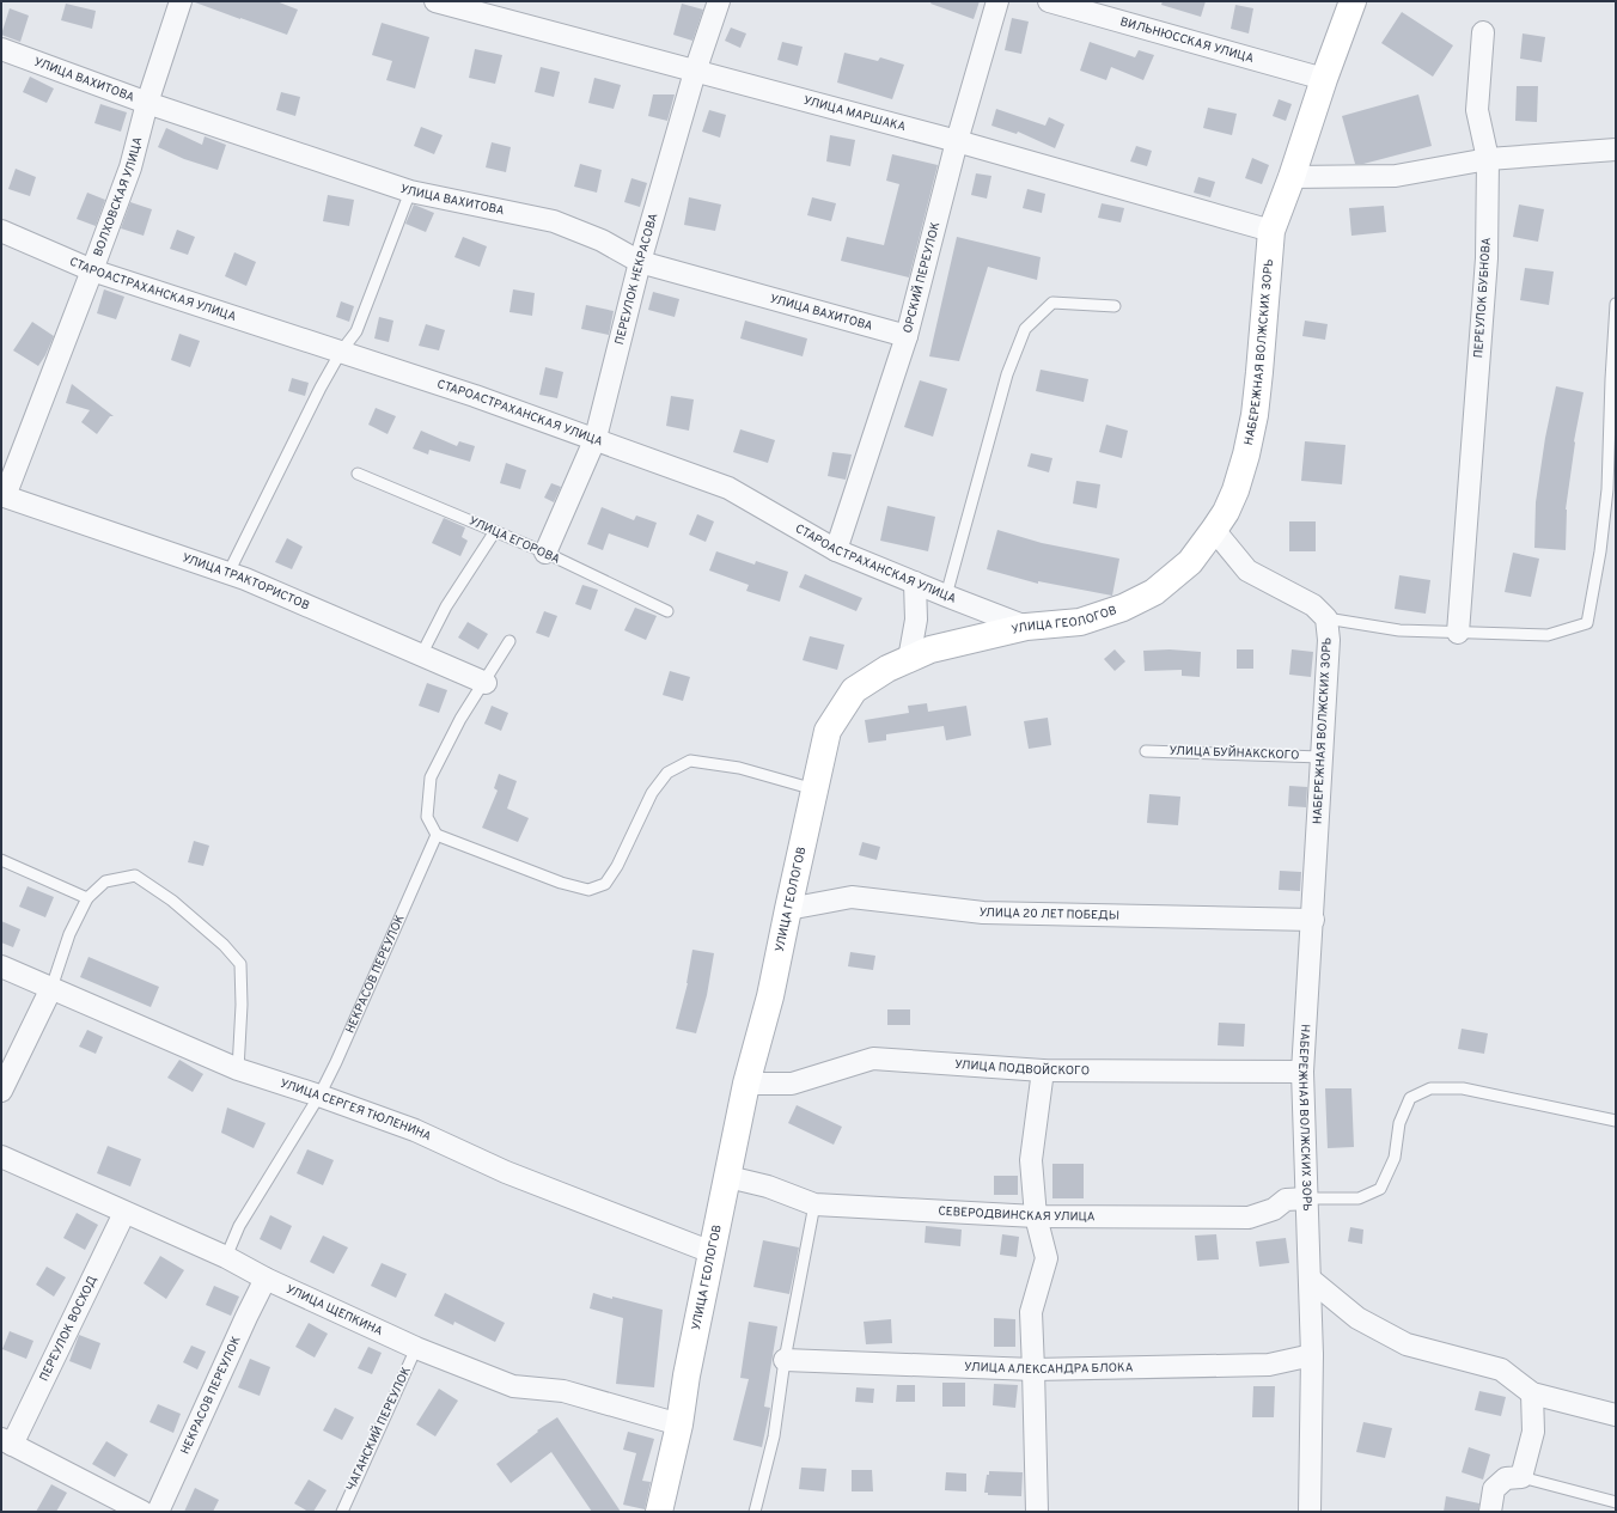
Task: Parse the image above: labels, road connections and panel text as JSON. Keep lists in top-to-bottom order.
{
  "streets": {
    "street": [
      "ВИЛЬНЮССКАЯ УЛИЦА",
      "УЛИЦА ВАХИТОВА",
      "УЛИЦА МАРШАКА",
      "ВОЛХОВСКАЯ УЛИЦА",
      "ОРСКИЙ ПЕРЕУЛОК",
      "ПЕРЕУЛОК НЕКРАСОВА",
      "СТАРОАСТРАХАНСКАЯ УЛИЦА",
      "ПЕРЕУЛОК БУБНОВА",
      "НАБЕРЕЖНАЯ ВОЛЖСКИХ ЗОРЬ",
      "УЛИЦА ТРАКТОРИСТОВ",
      "УЛИЦА ГЕОЛОГОВ",
      "УЛИЦА 20 ЛЕТ ПОБЕДЫ",
      "НЕКРАСОВ ПЕРЕУЛОК",
      "УЛИЦА ПОДВОЙСКОГО",
      "УЛИЦА СЕРГЕЯ ТЮЛЕНИНА",
      "СЕВЕРОДВИНСКАЯ УЛИЦА",
      "УЛИЦА ЩЕПКИНА",
      "ПЕРЕУЛОК ВОСХОД",
      "УЛИЦА АЛЕКСАНДРА БЛОКА"
    ],
    "lane": ["УЛИЦА ЕГОРОВА", "УЛИЦА БУЙНАКСКОГО", "ЧАГАНСКИЙ ПЕРЕУЛОК"]
  },
  "crossings": [
    ["ВИЛЬНЮССКАЯ УЛИЦА", "НАБЕРЕЖНАЯ ВОЛЖСКИХ ЗОРЬ"],
    ["УЛИЦА ВАХИТОВА", "ВОЛХОВСКАЯ УЛИЦА"],
    ["УЛИЦА ВАХИТОВА", "ОРСКИЙ ПЕРЕУЛОК"],
    ["УЛИЦА ВАХИТОВА", "ПЕРЕУЛОК НЕКРАСОВА"],
    ["УЛИЦА МАРШАКА", "ОРСКИЙ ПЕРЕУЛОК"],
    ["УЛИЦА МАРШАКА", "ПЕРЕУЛОК НЕКРАСОВА"],
    ["УЛИЦА МАРШАКА", "НАБЕРЕЖНАЯ ВОЛЖСКИХ ЗОРЬ"],
    ["ВОЛХОВСКАЯ УЛИЦА", "СТАРОАСТРАХАНСКАЯ УЛИЦА"],
    ["ВОЛХОВСКАЯ УЛИЦА", "УЛИЦА ТРАКТОРИСТОВ"],
    ["ОРСКИЙ ПЕРЕУЛОК", "СТАРОАСТРАХАНСКАЯ УЛИЦА"],
    ["ПЕРЕУЛОК НЕКРАСОВА", "СТАРОАСТРАХАНСКАЯ УЛИЦА"],
    ["ПЕРЕУЛОК НЕКРАСОВА", "УЛИЦА ЕГОРОВА"],
    ["СТАРОАСТРАХАНСКАЯ УЛИЦА", "УЛИЦА ГЕОЛОГОВ"],
    ["НАБЕРЕЖНАЯ ВОЛЖСКИХ ЗОРЬ", "УЛИЦА ГЕОЛОГОВ"],
    ["НАБЕРЕЖНАЯ ВОЛЖСКИХ ЗОРЬ", "УЛИЦА БУЙНАКСКОГО"],
    ["НАБЕРЕЖНАЯ ВОЛЖСКИХ ЗОРЬ", "УЛИЦА 20 ЛЕТ ПОБЕДЫ"],
    ["НАБЕРЕЖНАЯ ВОЛЖСКИХ ЗОРЬ", "УЛИЦА ПОДВОЙСКОГО"],
    ["НАБЕРЕЖНАЯ ВОЛЖСКИХ ЗОРЬ", "СЕВЕРОДВИНСКАЯ УЛИЦА"],
    ["НАБЕРЕЖНАЯ ВОЛЖСКИХ ЗОРЬ", "УЛИЦА АЛЕКСАНДРА БЛОКА"],
    ["УЛИЦА ГЕОЛОГОВ", "УЛИЦА 20 ЛЕТ ПОБЕДЫ"],
    ["УЛИЦА ГЕОЛОГОВ", "УЛИЦА ПОДВОЙСКОГО"],
    ["УЛИЦА ГЕОЛОГОВ", "УЛИЦА СЕРГЕЯ ТЮЛЕНИНА"],
    ["УЛИЦА ГЕОЛОГОВ", "СЕВЕРОДВИНСКАЯ УЛИЦА"],
    ["УЛИЦА ГЕОЛОГОВ", "УЛИЦА ЩЕПКИНА"],
    ["НЕКРАСОВ ПЕРЕУЛОК", "УЛИЦА СЕРГЕЯ ТЮЛЕНИНА"],
    ["НЕКРАСОВ ПЕРЕУЛОК", "УЛИЦА ЩЕПКИНА"],
    ["УЛИЦА ЩЕПКИНА", "ПЕРЕУЛОК ВОСХОД"],
    ["УЛИЦА ЩЕПКИНА", "ЧАГАНСКИЙ ПЕРЕУЛОК"]
  ]
}
